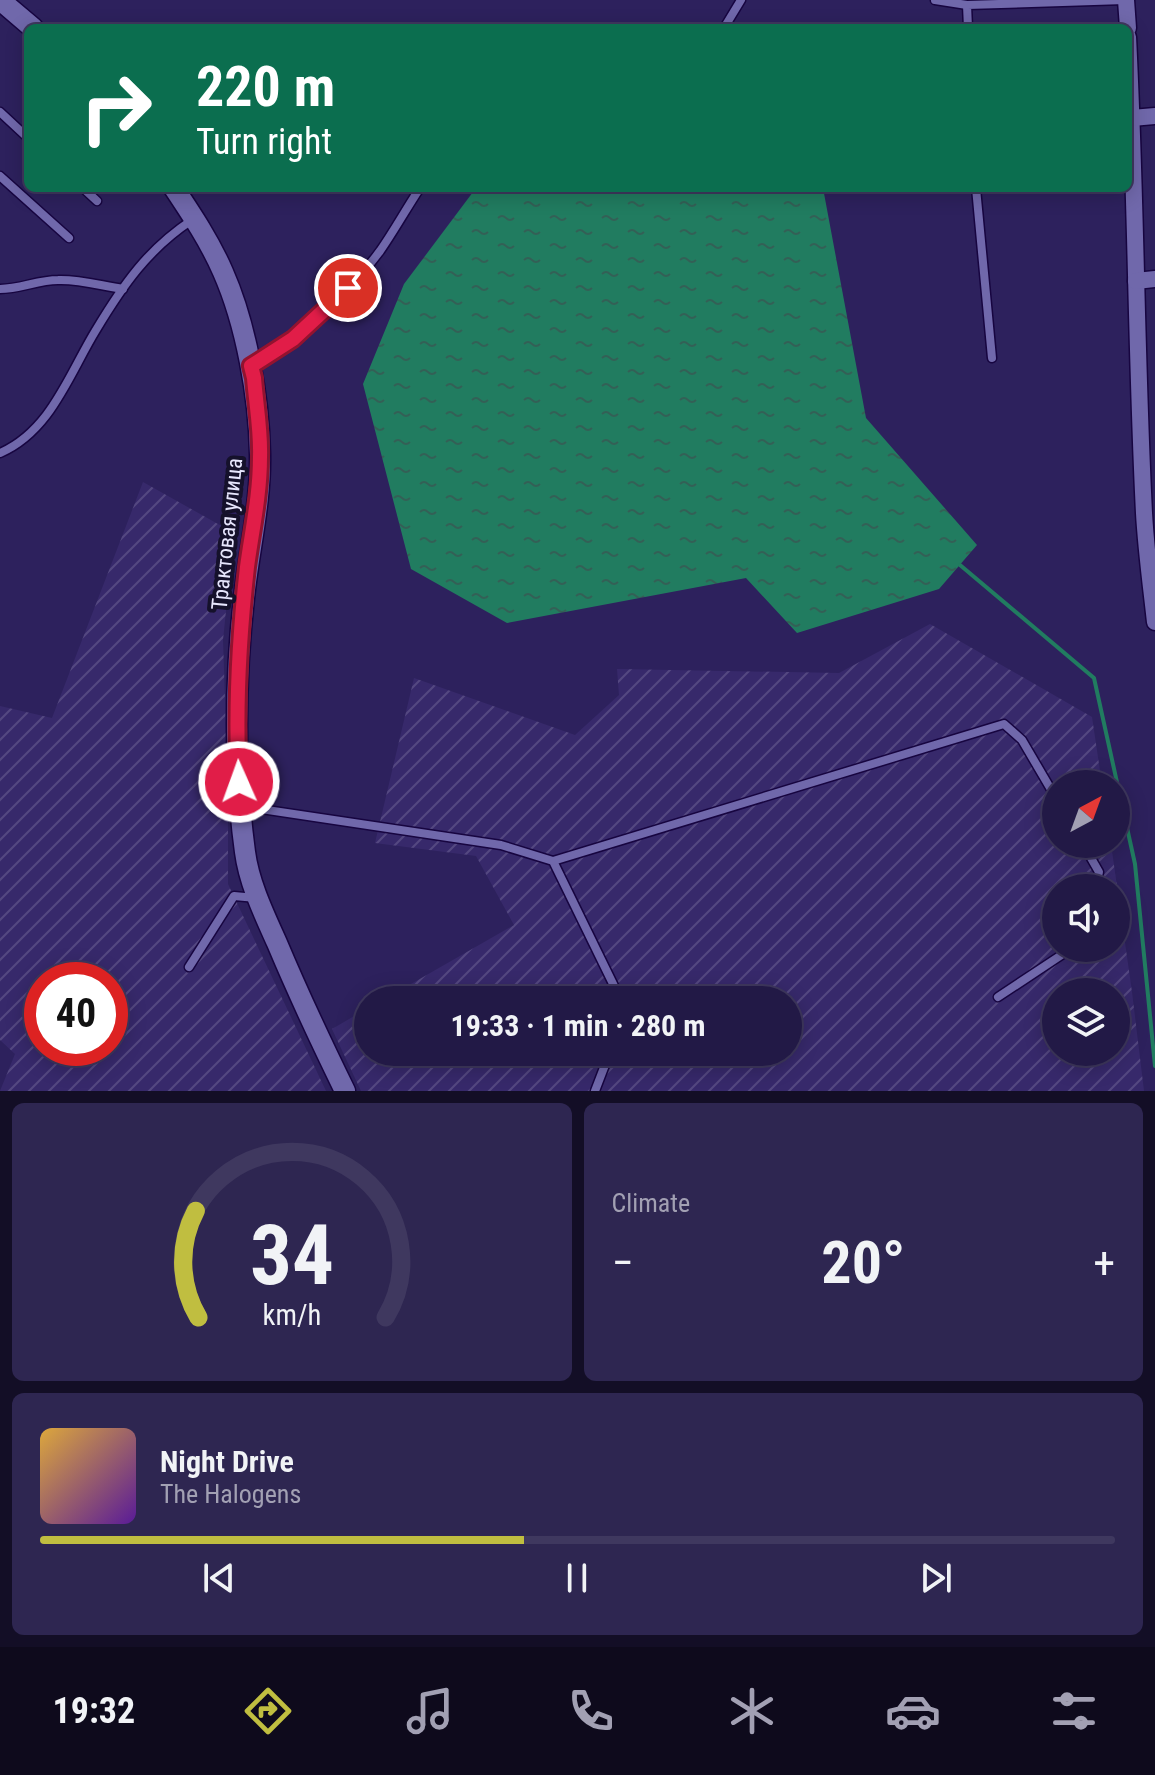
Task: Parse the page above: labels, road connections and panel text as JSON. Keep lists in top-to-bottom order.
{
  "streets": {
    "street": ["Трактовая улица"]
  },
  "north": "top right",
  "page": {
    "turn": ["220 m", "Turn right"],
    "limit": "40",
    "trip": "19:33 · 1 min · 280 m",
    "tile": "Climate",
    "heat": ["−", "20°", "+"],
    "song": ["Night Drive", "The Halogens"],
    "tabs": "19:32",
    "gauge": ["34", "km/h"]
  }
}
